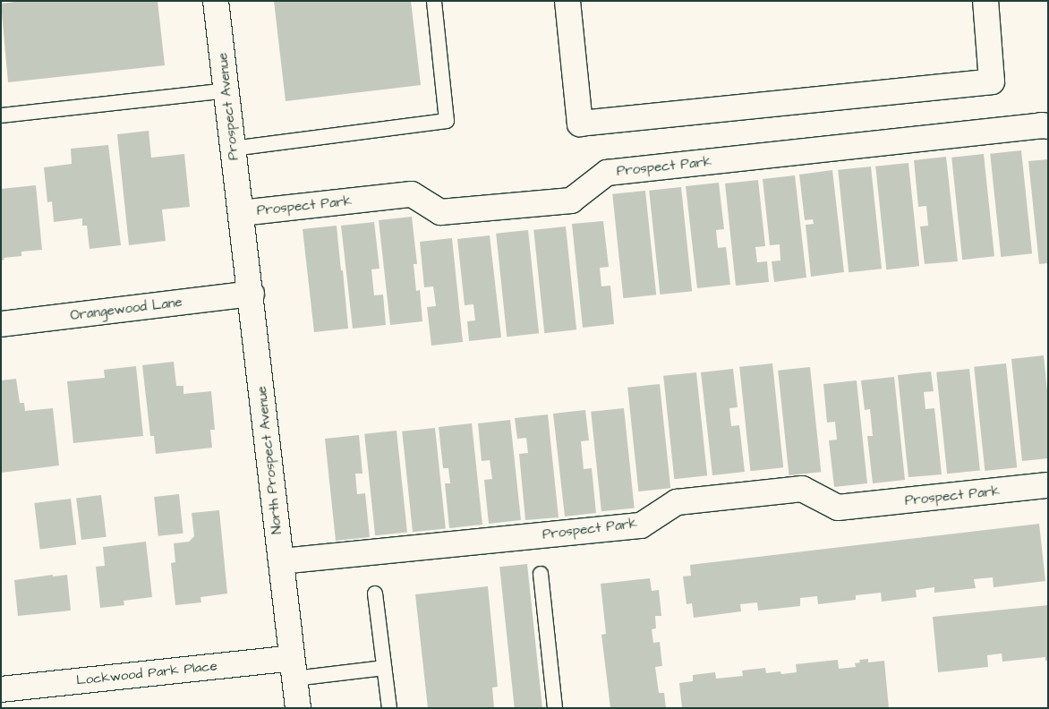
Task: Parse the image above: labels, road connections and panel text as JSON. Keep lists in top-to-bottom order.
{
  "streets": {
    "street": [
      "Prospect Avenue",
      "Prospect Park",
      "Orangewood Lane",
      "North Prospect Avenue",
      "Lockwood Park Place"
    ]
  },
  "crossings": [
    ["Prospect Avenue", "Prospect Park"],
    ["Prospect Avenue", "North Prospect Avenue"],
    ["Prospect Park", "North Prospect Avenue"],
    ["Orangewood Lane", "North Prospect Avenue"],
    ["North Prospect Avenue", "Lockwood Park Place"]
  ]
}
